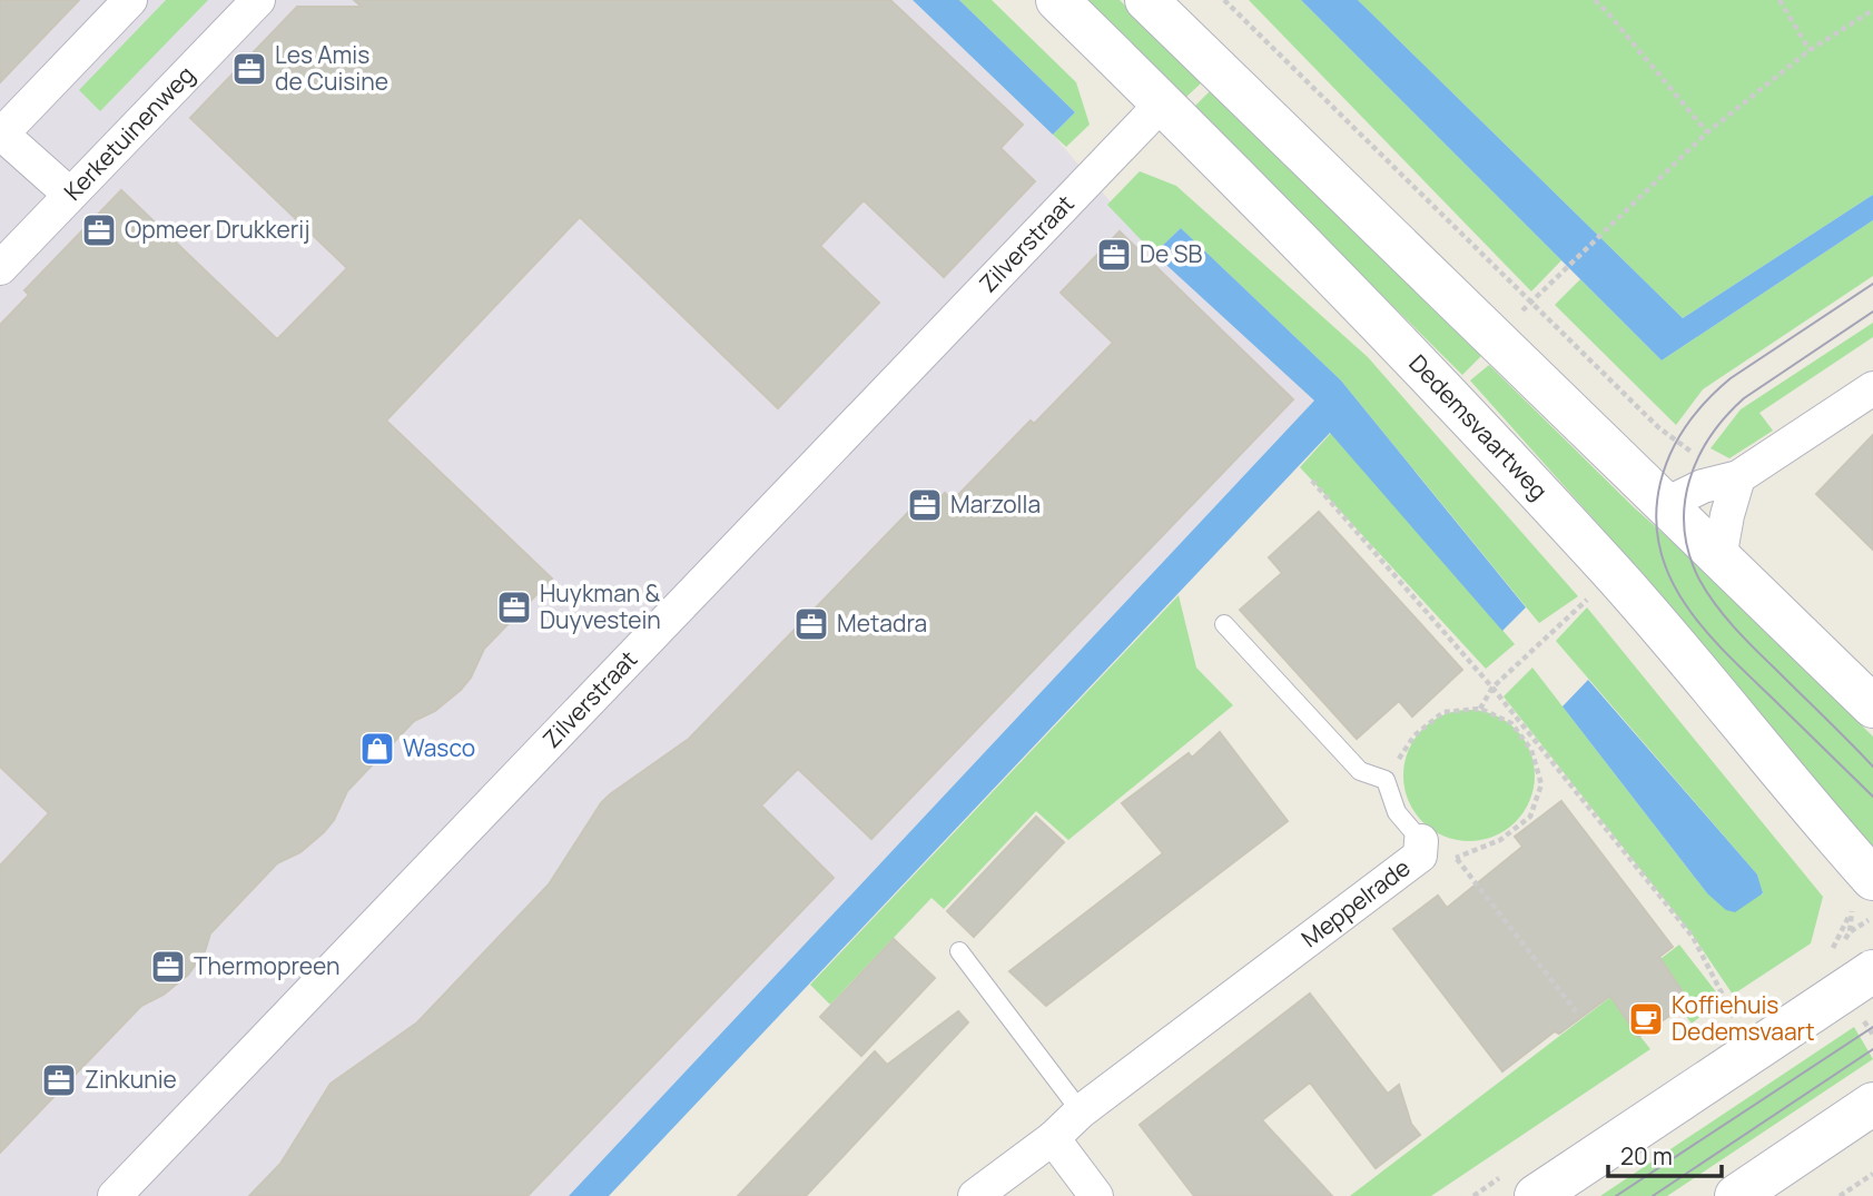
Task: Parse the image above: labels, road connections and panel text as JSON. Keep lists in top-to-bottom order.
{
  "streets": {
    "main road": ["Dedemsvaartweg"],
    "street": ["Kerketuinenweg", "Zilverstraat", "Meppelrade"]
  },
  "crossings": [
    ["Zilverstraat", "Dedemsvaartweg"]
  ],
  "places": {
    "office": [
      "Les Amis de Cuisine",
      "Opmeer Drukkerij",
      "De SB",
      "Marzolla",
      "Huykman & Duyvestein",
      "Metadra",
      "Thermopreen",
      "Zinkunie"
    ],
    "shop": ["Wasco"],
    "cafe": ["Koffiehuis Dedemsvaart"]
  },
  "scale_bar": "20 m"
}
